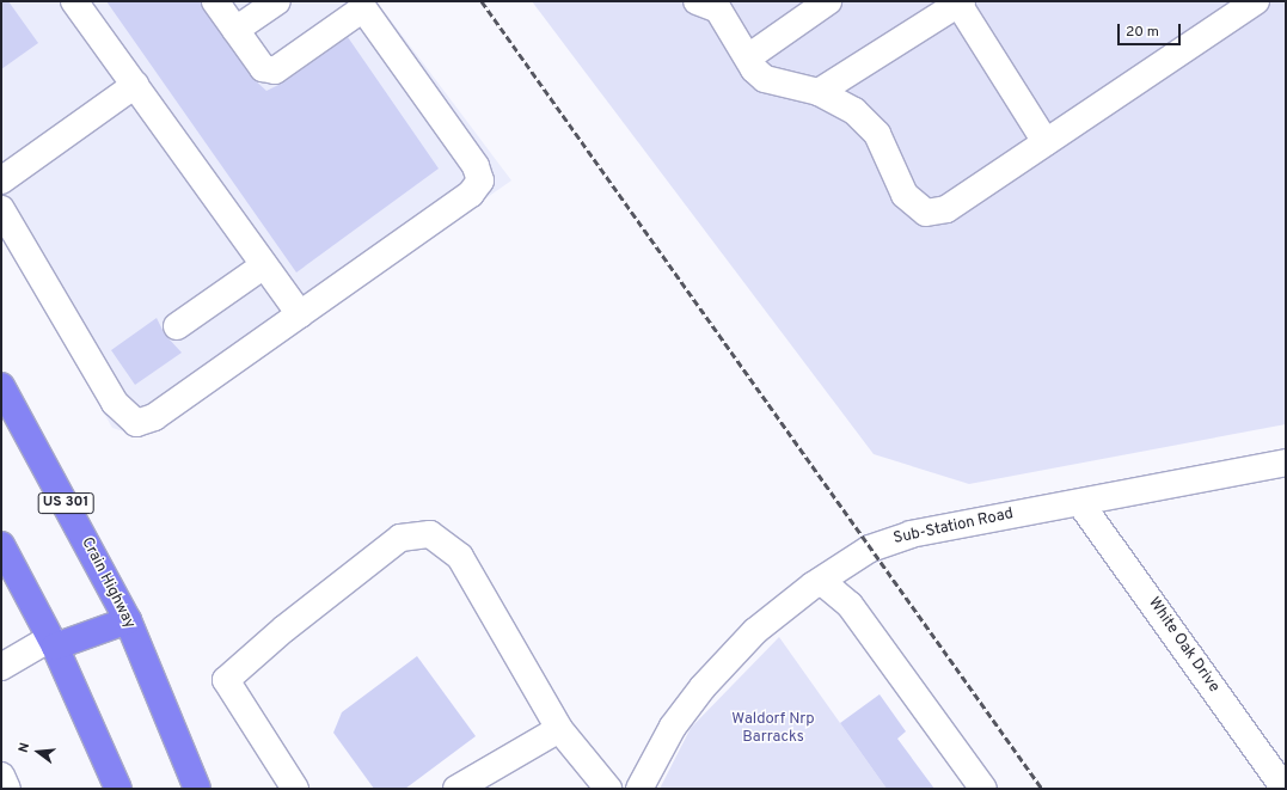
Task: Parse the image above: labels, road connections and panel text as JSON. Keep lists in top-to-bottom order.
{
  "streets": {
    "highway": ["US 301", "Crain Highway"],
    "street": ["Sub-Station Road", "White Oak Drive"]
  },
  "crossings": [
    ["Sub-Station Road", "White Oak Drive"]
  ],
  "parks": ["Waldorf Nrp Barracks"],
  "scale_bar": "20 m",
  "north": "left"
}
